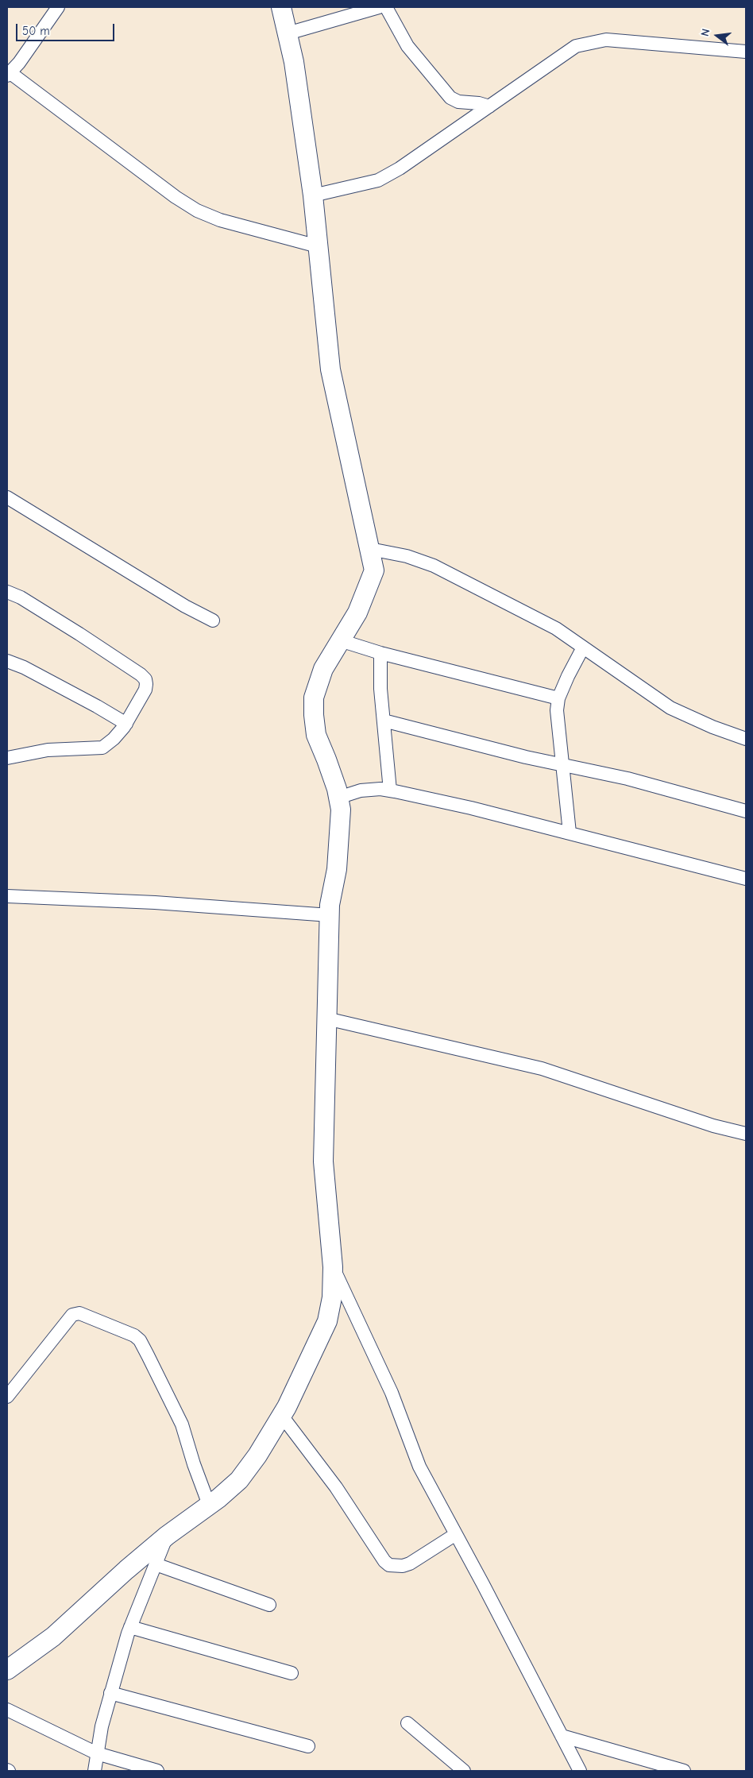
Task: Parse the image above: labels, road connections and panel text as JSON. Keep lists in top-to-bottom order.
{
  "scale_bar": "50 m",
  "north": "left"
}
